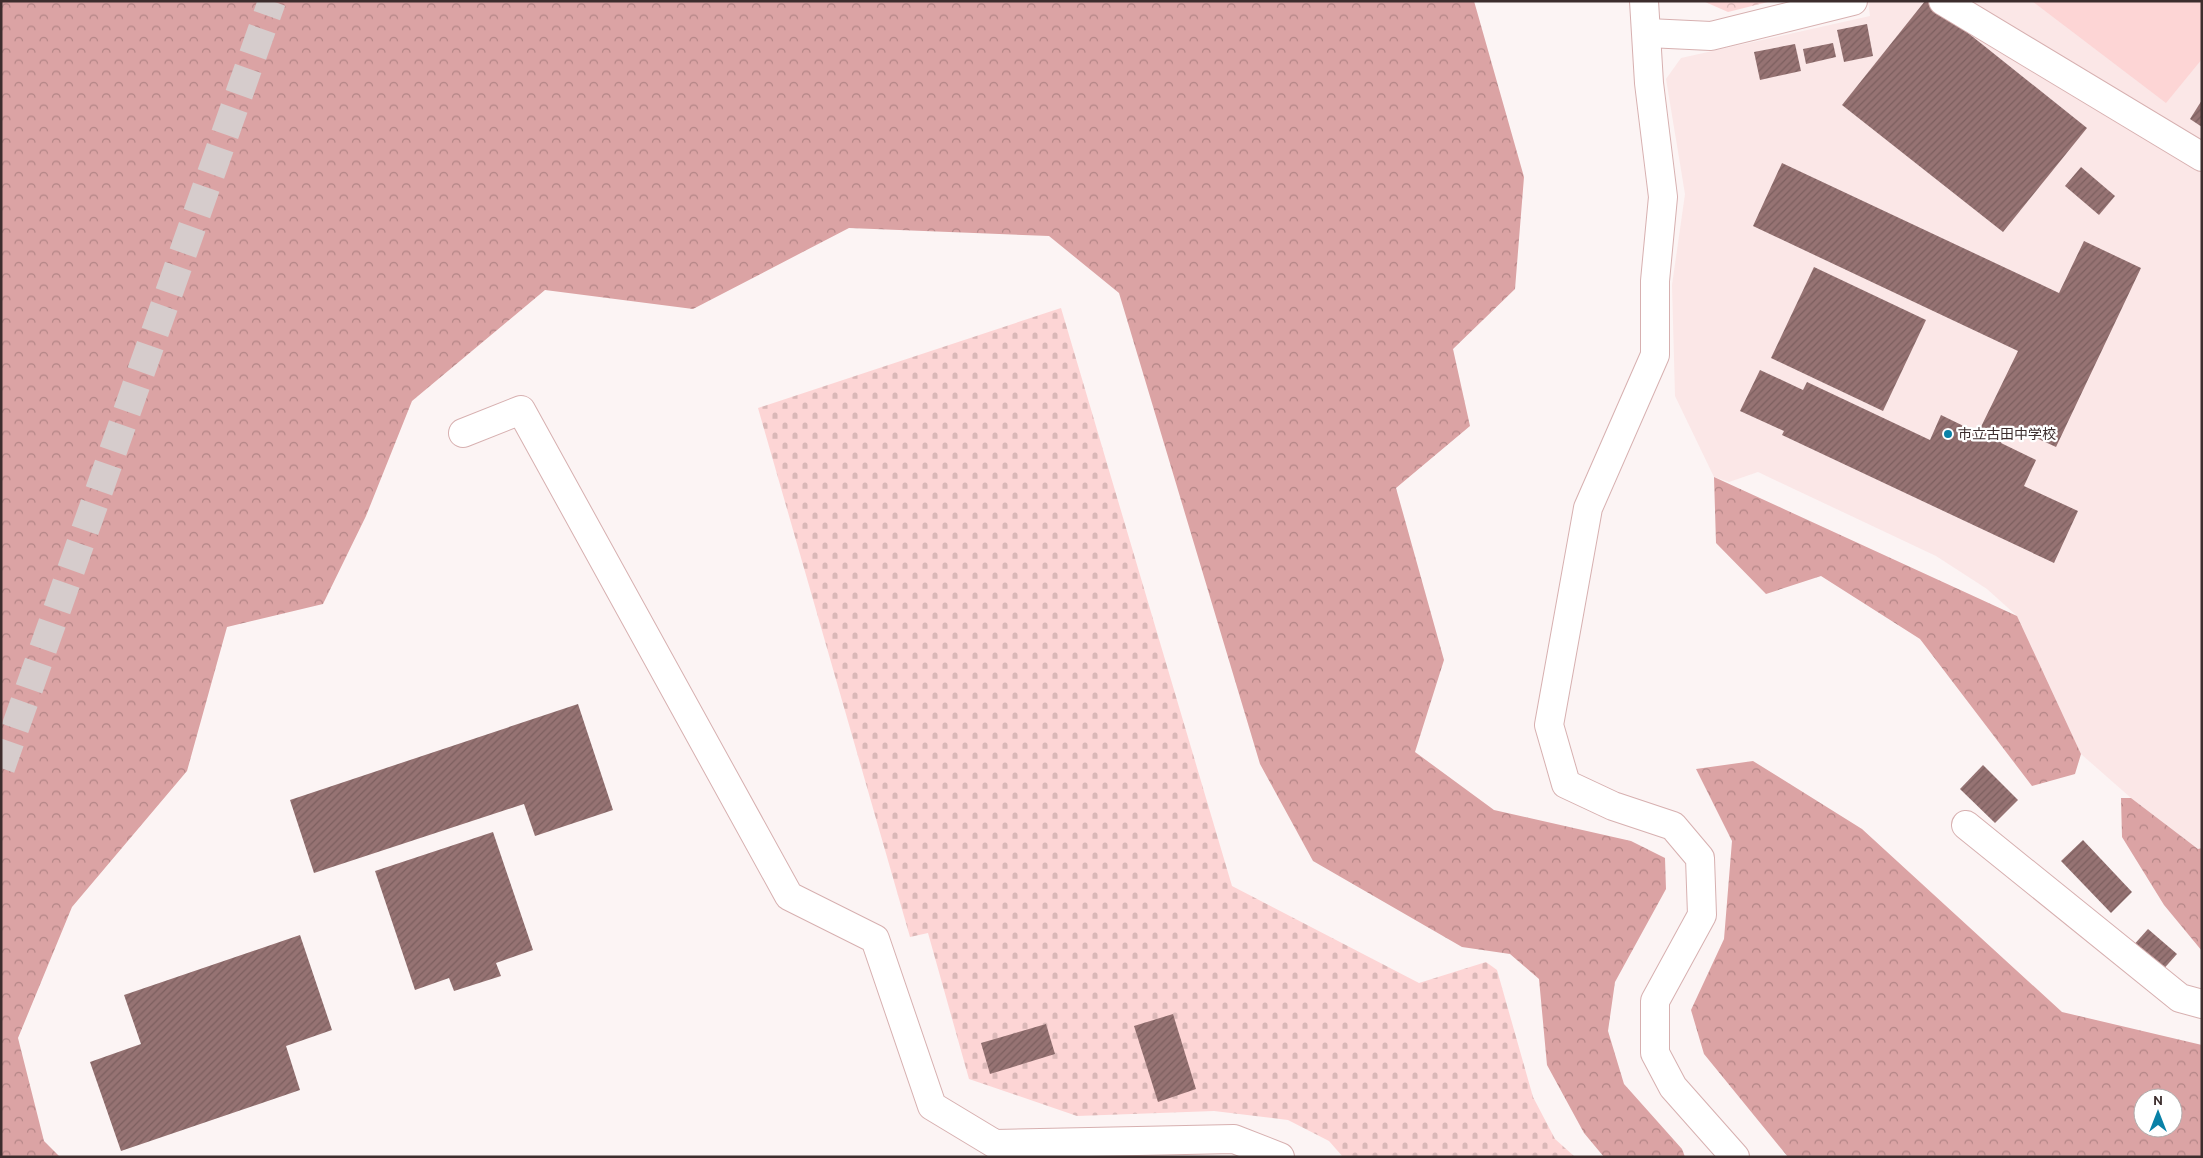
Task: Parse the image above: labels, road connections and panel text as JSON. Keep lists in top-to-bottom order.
{
  "places": ["市立古田中学校"],
  "north": "top"
}
